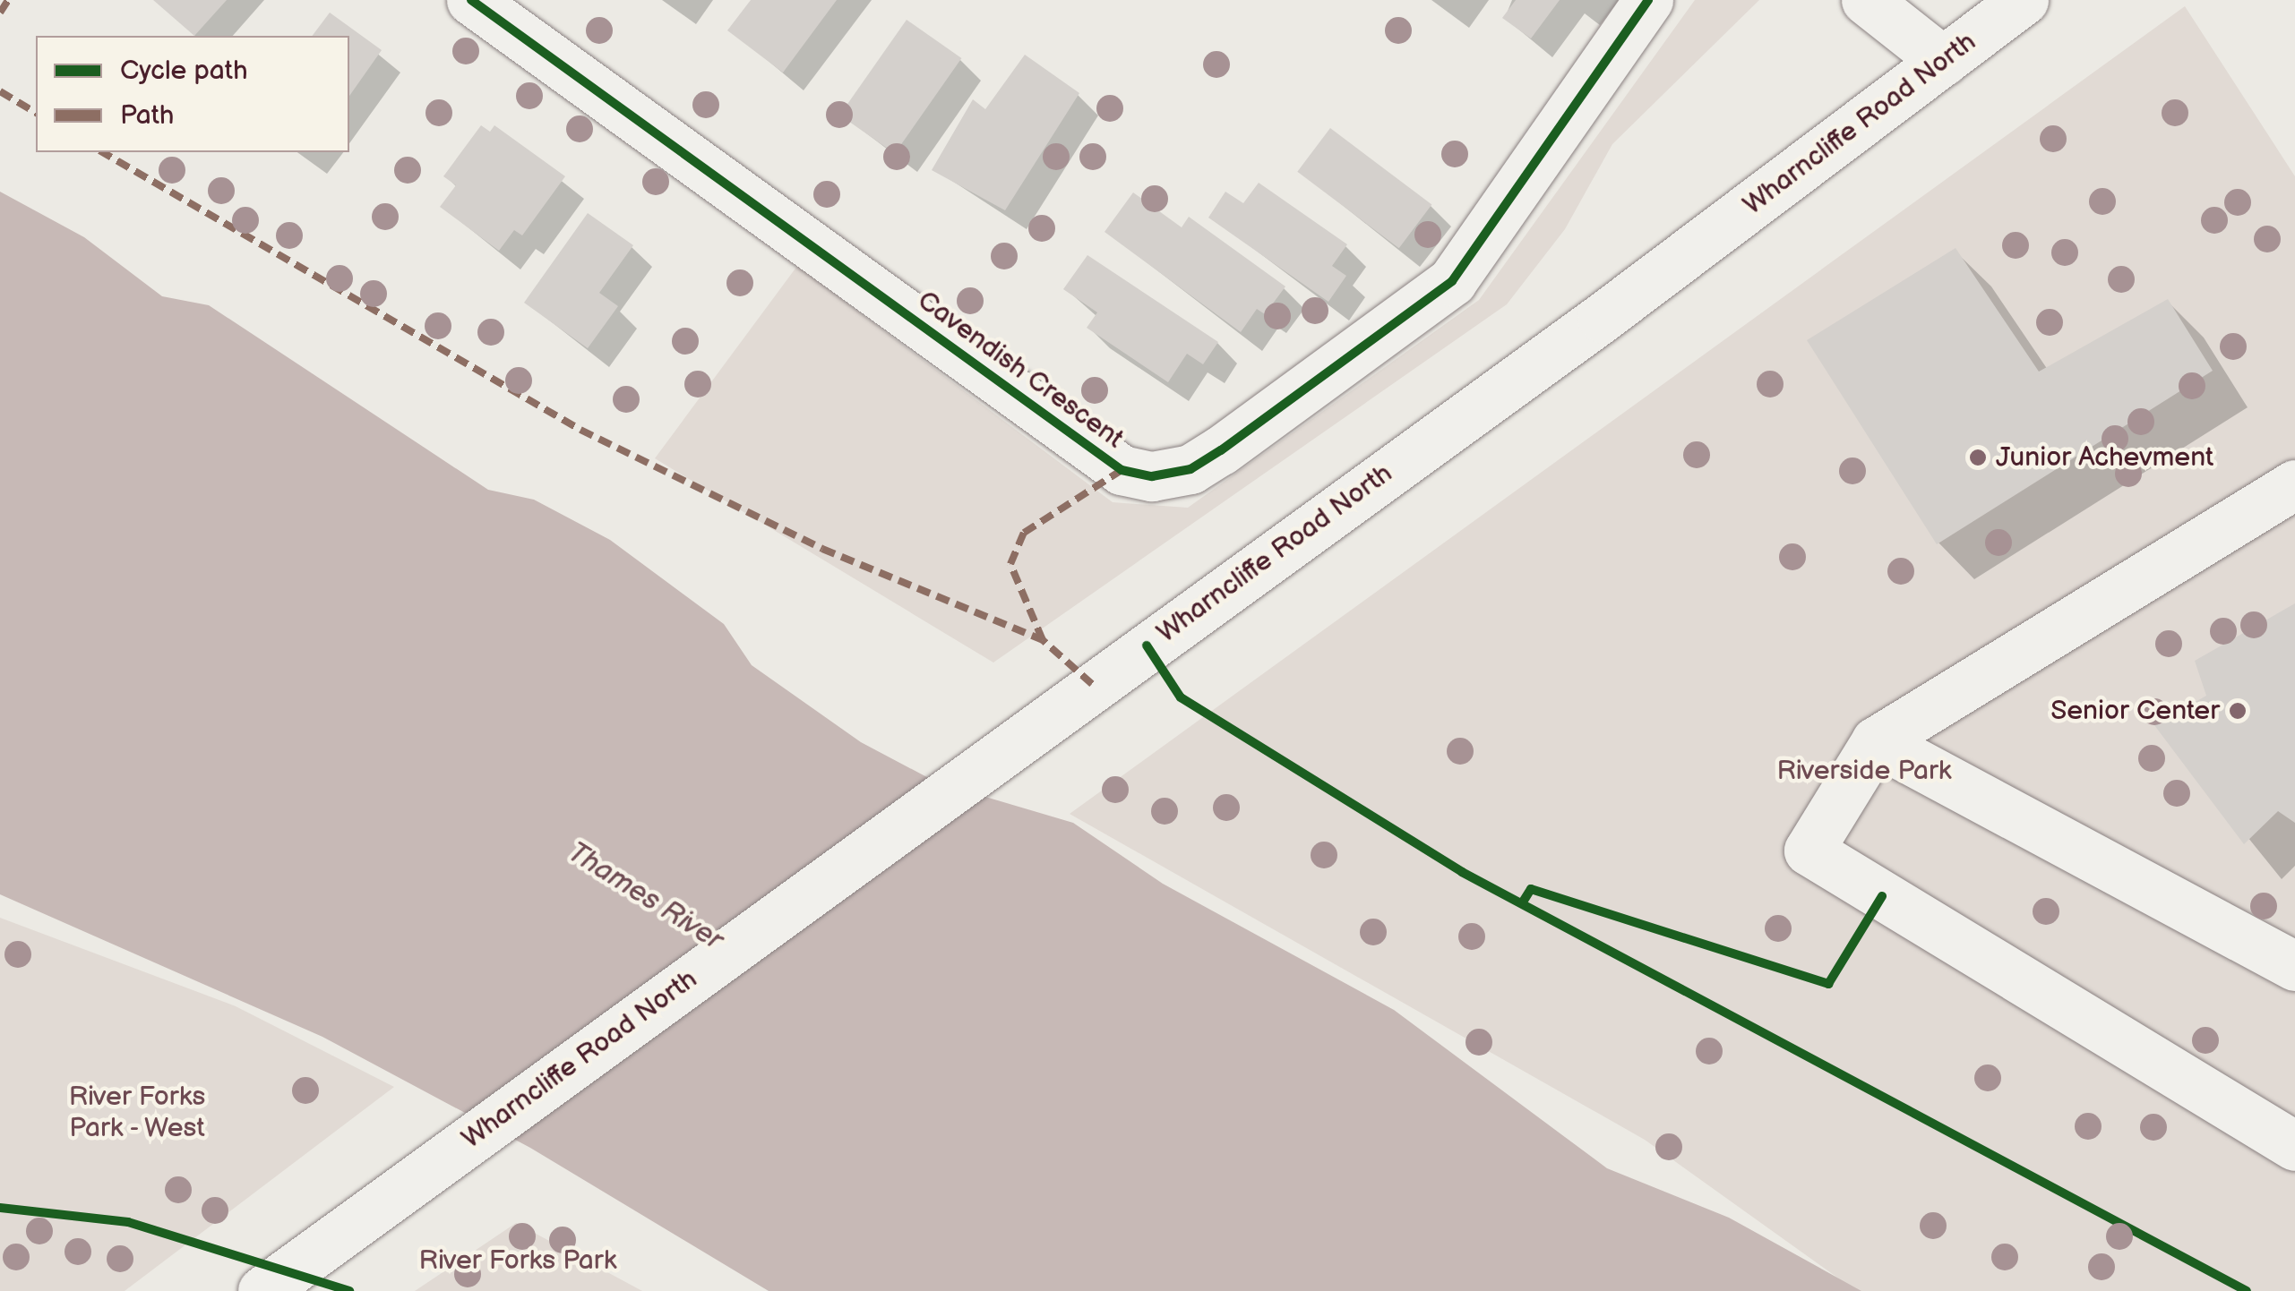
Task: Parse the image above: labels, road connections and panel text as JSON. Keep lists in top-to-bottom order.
{
  "streets": {
    "main road": ["Wharncliffe Road North", "Cavendish Crescent"]
  },
  "water": ["Thames River"],
  "parks": ["Riverside Park", "River Forks Park - West", "River Forks Park"],
  "places": ["Junior Achevment", "Senior Center"],
  "legend": ["Cycle path", "Path"]
}
